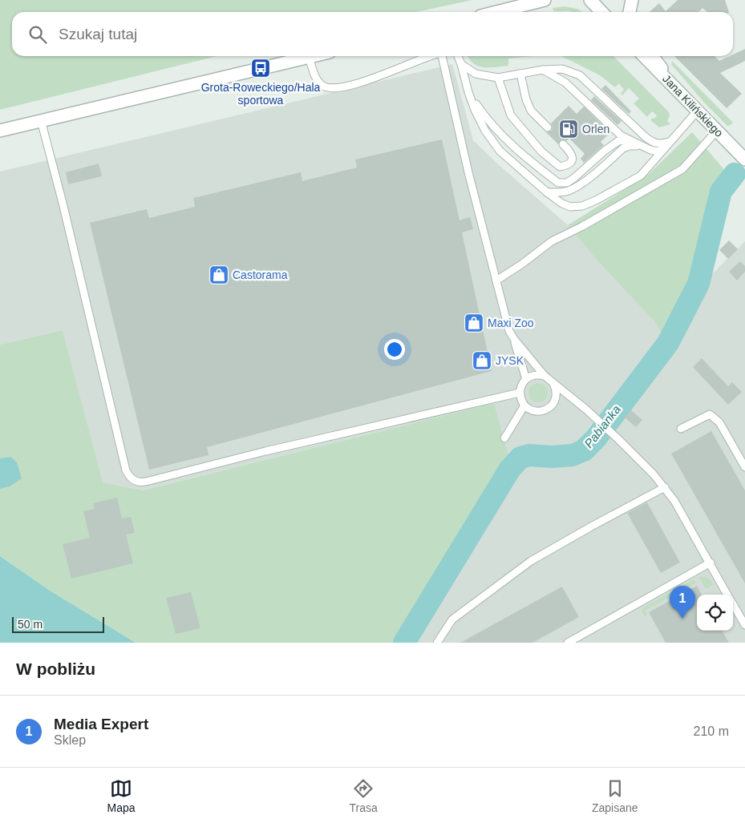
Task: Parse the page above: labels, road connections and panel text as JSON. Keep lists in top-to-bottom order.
{
  "streets": {
    "street": ["Jana Kilińskiego"]
  },
  "water": ["Pabianka"],
  "places": {
    "bus stop": ["Grota-Roweckiego/Hala sportowa"],
    "fuel station": ["Orlen"],
    "shop": ["Castorama", "Maxi Zoo", "JYSK"]
  },
  "scale_bar": "50 m",
  "page": {
    "search": "Szukaj tutaj",
    "pins": "1",
    "scale": "50 m",
    "heading": "W pobliżu",
    "list": [
      {
        "mark": "1",
        "name": "Media Expert",
        "note": "Sklep",
        "value": "210 m"
      }
    ],
    "nav": ["Mapa", "Trasa", "Zapisane"]
  }
}
